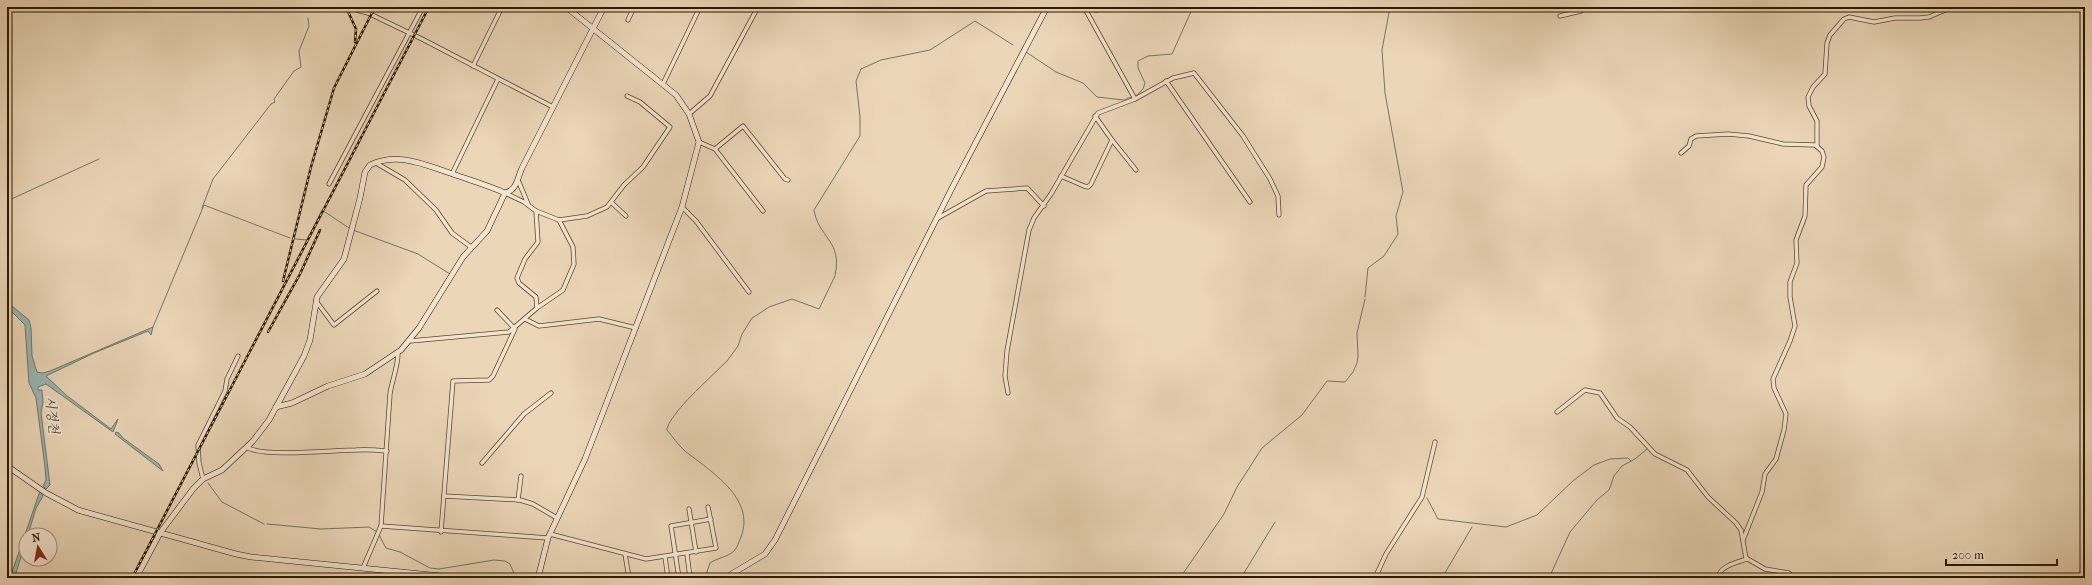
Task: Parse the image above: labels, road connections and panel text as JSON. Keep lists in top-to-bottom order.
{
  "water": ["시정천"],
  "scale_bar": "200 m",
  "north": "top"
}
